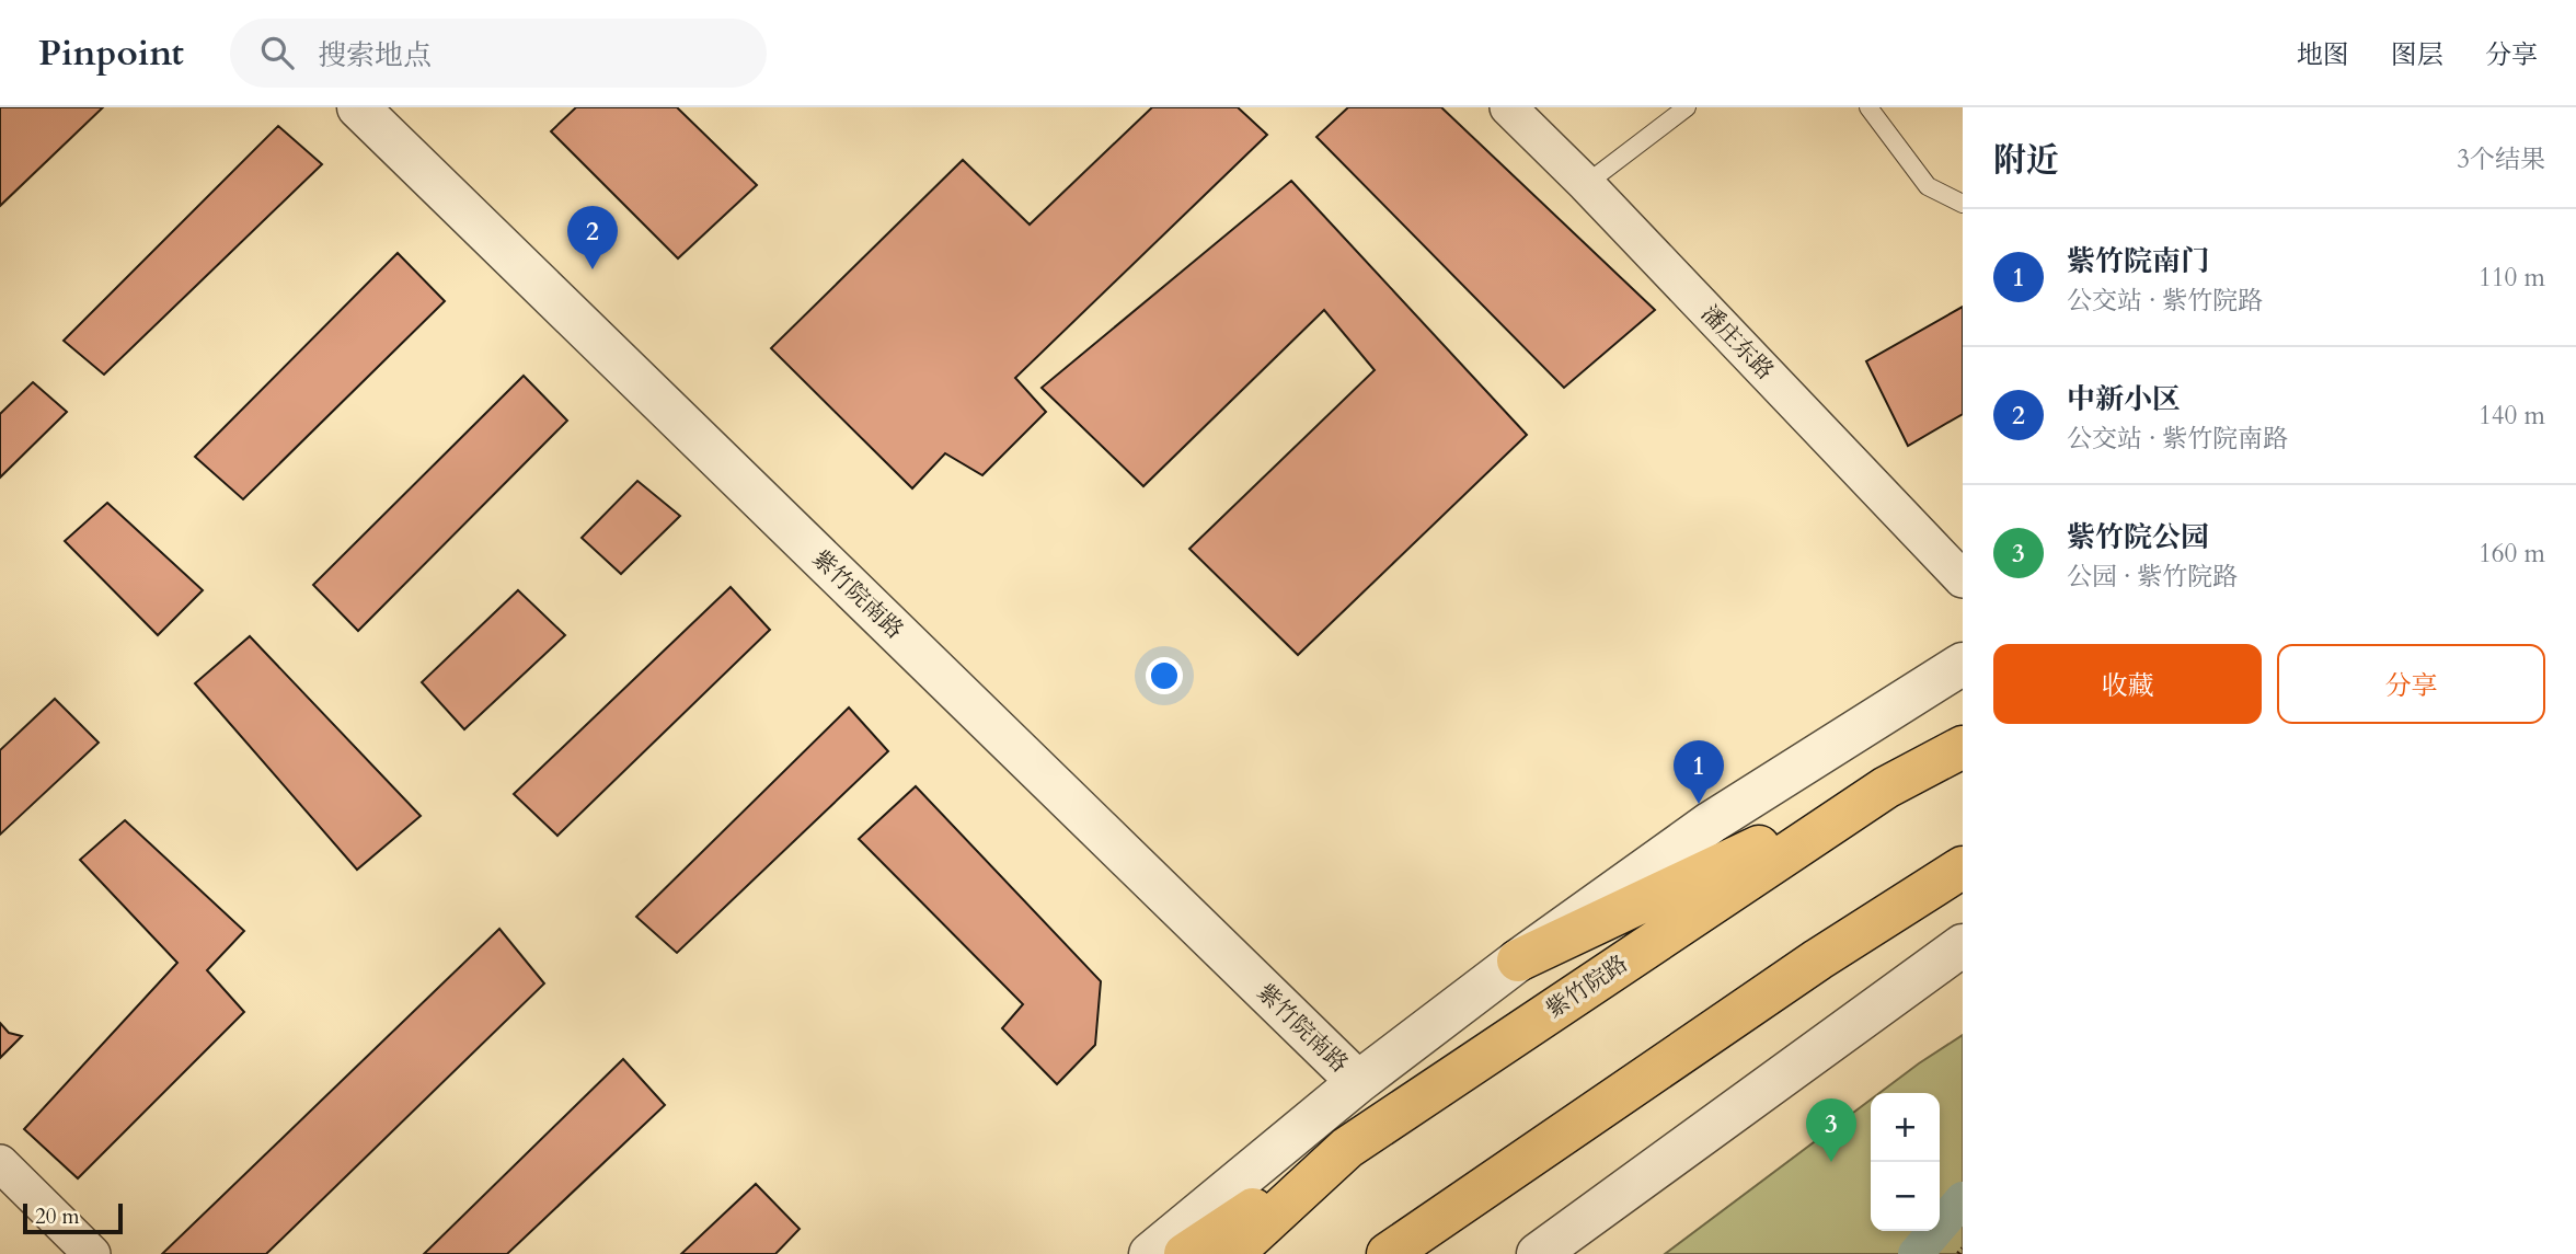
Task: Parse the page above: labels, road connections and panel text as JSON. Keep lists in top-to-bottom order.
{
  "streets": {
    "highway": ["紫竹院路"],
    "street": ["潘庄东路", "紫竹院南路"]
  },
  "scale_bar": "20 m",
  "page": {
    "header": "Pinpoint",
    "search": "搜索地点",
    "nav": ["地图", "图层", "分享"],
    "heading": ["附近", "3个结果"],
    "pins": ["2", "1", "3"],
    "list": [
      {
        "mark": "1",
        "name": "紫竹院南门",
        "note": "公交站 · 紫竹院路",
        "value": "110 m"
      },
      {
        "mark": "2",
        "name": "中新小区",
        "note": "公交站 · 紫竹院南路",
        "value": "140 m"
      },
      {
        "mark": "3",
        "name": "紫竹院公园",
        "note": "公园 · 紫竹院路",
        "value": "160 m"
      }
    ],
    "buttons": ["收藏", "分享"],
    "map_buttons": ["+", "−"],
    "scale": "20 m"
  }
}
